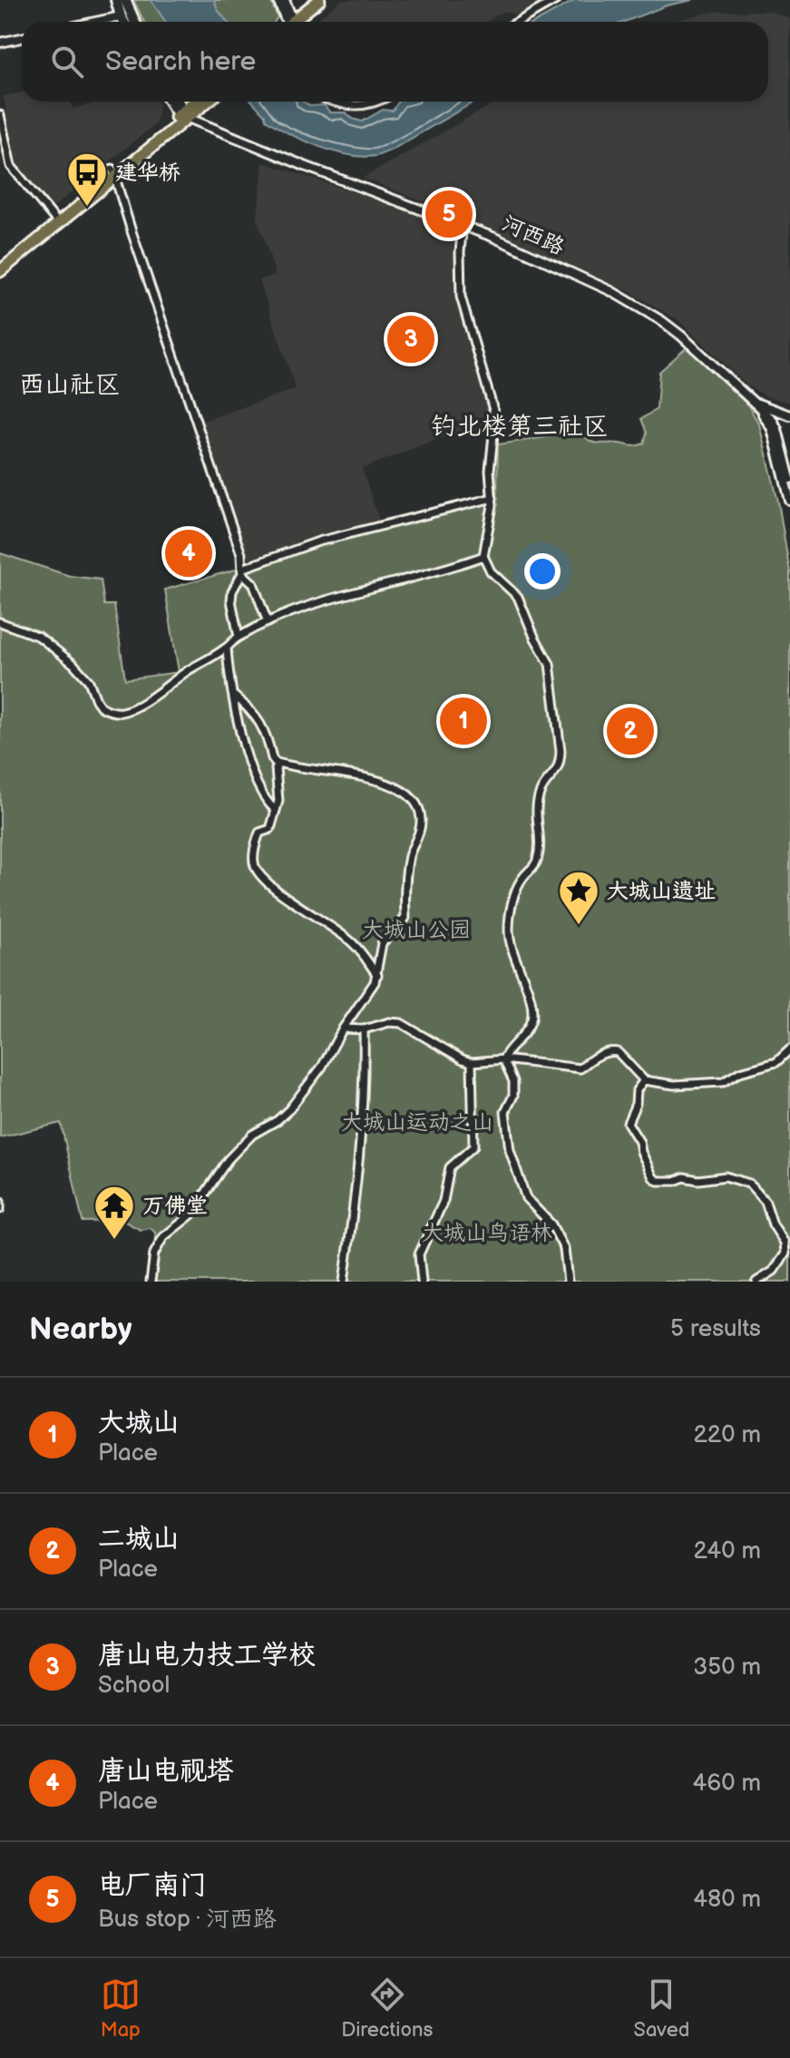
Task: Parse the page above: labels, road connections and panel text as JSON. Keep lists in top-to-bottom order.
{
  "streets": {
    "street": ["河西路"]
  },
  "districts": ["西山社区", "钓北楼第三社区"],
  "parks": ["大城山公园", "大城山运动之山", "大城山鸟语林"],
  "places": {
    "bus stop": ["建华桥"],
    "place": ["大城山遗址"],
    "temple": ["万佛堂"]
  },
  "page": {
    "search": "Search here",
    "pins": [
      "5",
      "3",
      "4",
      "1",
      "2"
    ],
    "heading": ["Nearby", "5 results"],
    "list": [
      {
        "mark": "1",
        "name": "大城山",
        "note": "Place",
        "value": "220 m"
      },
      {
        "mark": "2",
        "name": "二城山",
        "note": "Place",
        "value": "240 m"
      },
      {
        "mark": "3",
        "name": "唐山电力技工学校",
        "note": "School",
        "value": "350 m"
      },
      {
        "mark": "4",
        "name": "唐山电视塔",
        "note": "Place",
        "value": "460 m"
      },
      {
        "mark": "5",
        "name": "电厂南门",
        "note": "Bus stop · 河西路",
        "value": "480 m"
      }
    ],
    "nav": ["Map", "Directions", "Saved"]
  }
}
